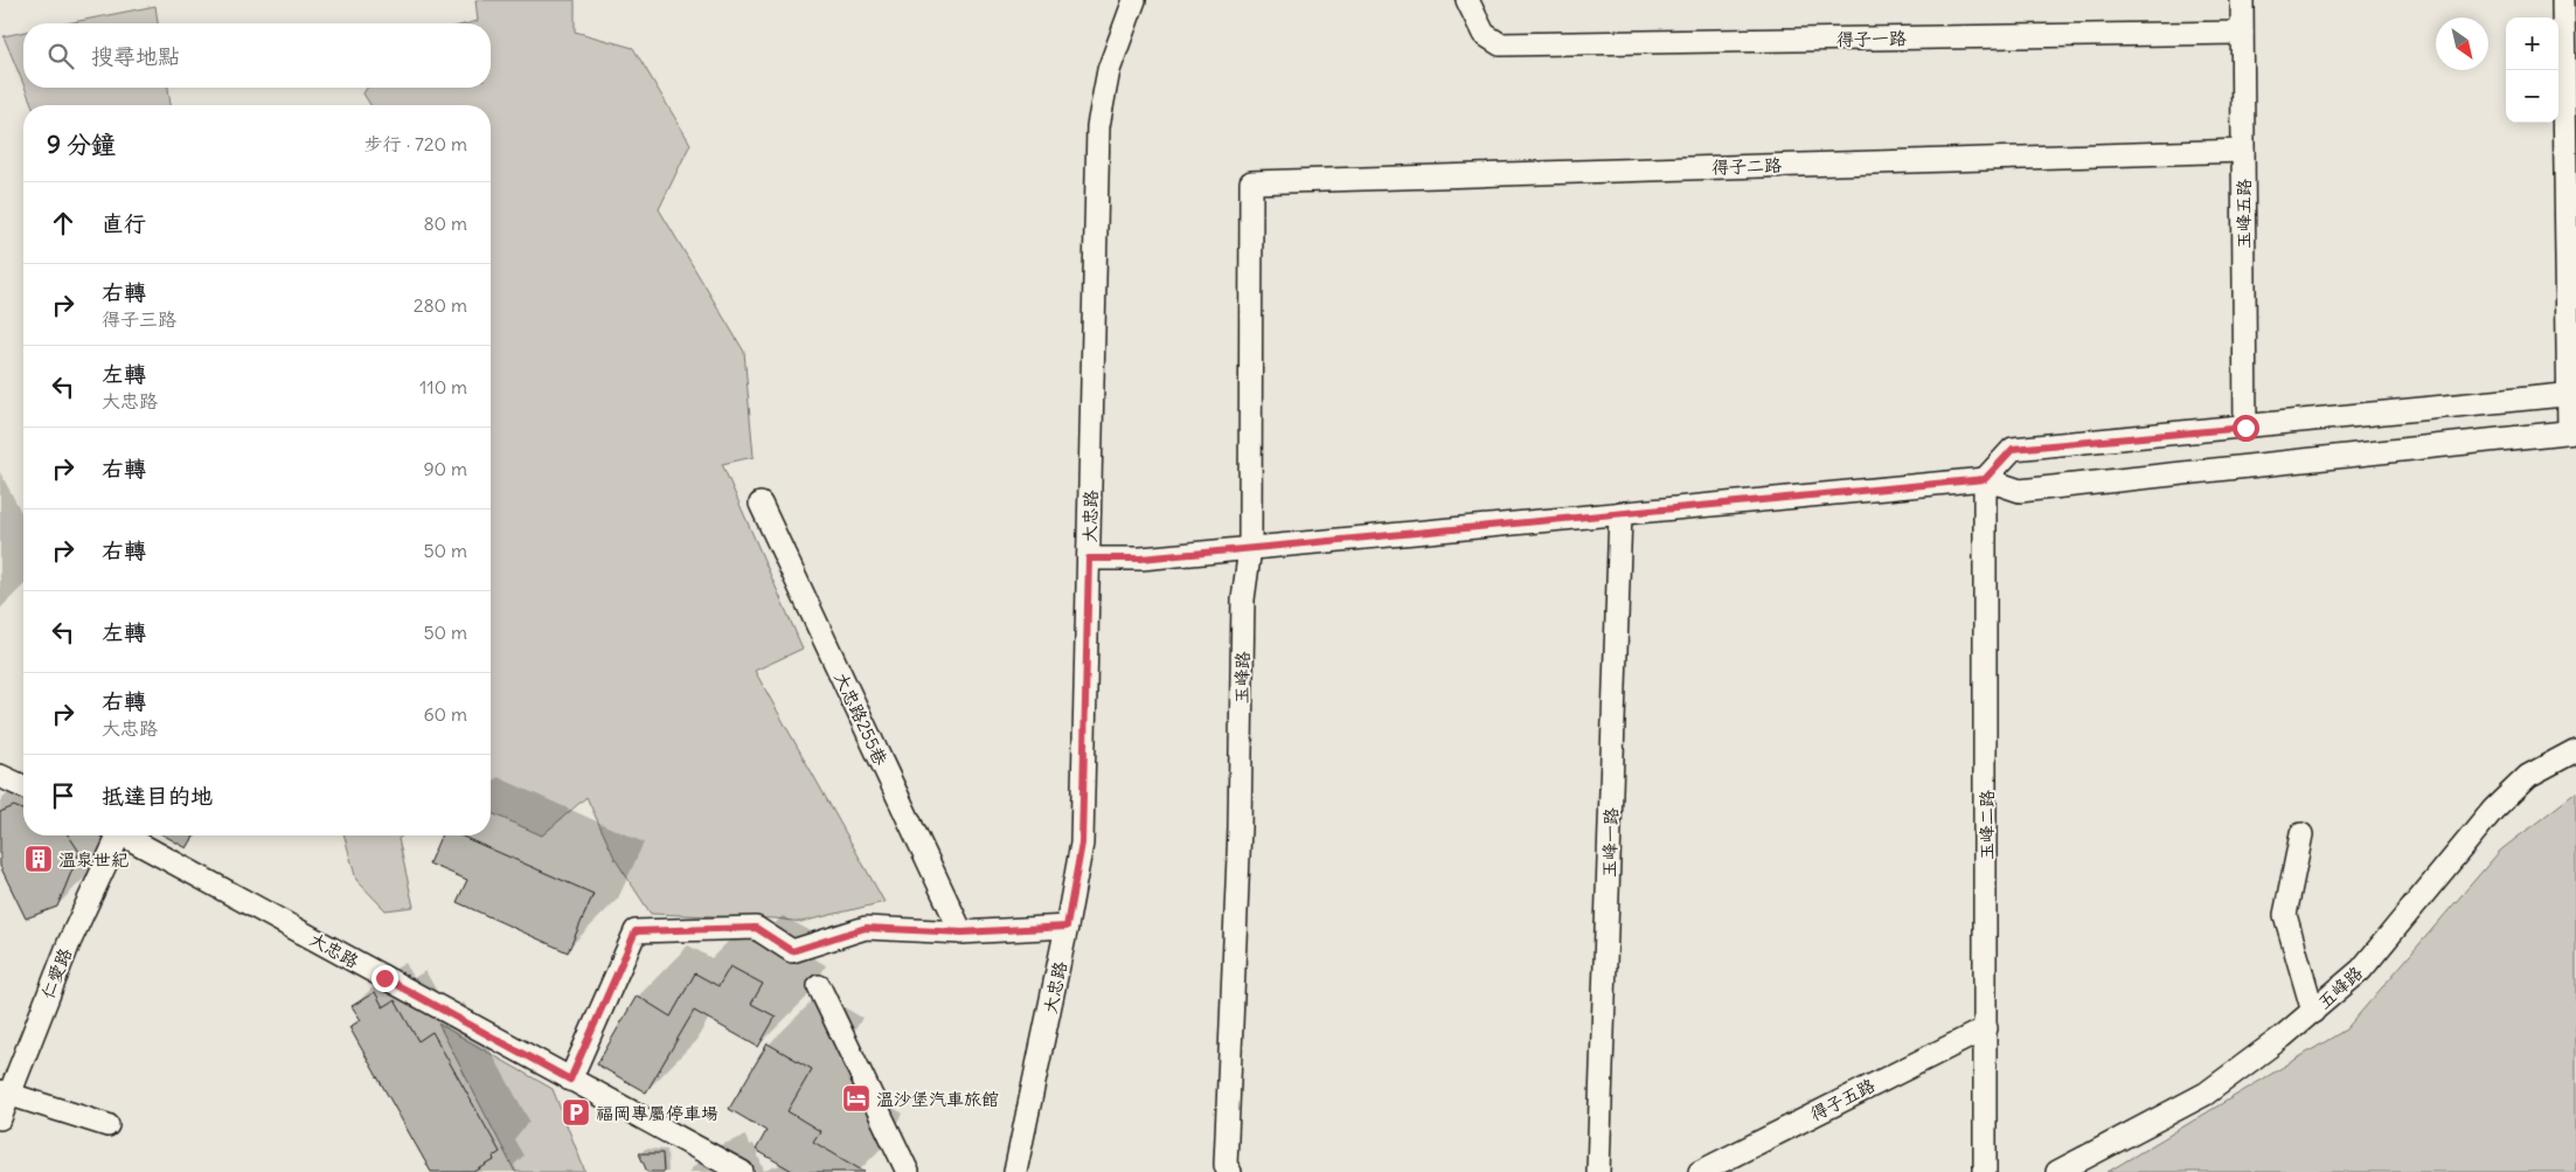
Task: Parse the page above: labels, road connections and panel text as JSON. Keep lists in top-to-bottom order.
{
  "streets": {
    "street": [
      "得子一路",
      "得子二路",
      "玉峰五路",
      "大忠路",
      "玉峰路",
      "大忠路255巷",
      "玉峰二路",
      "玉峰一路",
      "仁愛路",
      "五峰路",
      "得子五路"
    ]
  },
  "crossings": [
    ["得子一路", "玉峰五路"],
    ["得子二路", "玉峰五路"],
    ["得子二路", "玉峰路"],
    ["玉峰二路", "得子五路"]
  ],
  "places": {
    "building": ["溫泉世紀"],
    "hotel": ["溫沙堡汽車旅館"],
    "parking": ["福岡專屬停車場"]
  },
  "north": "bottom right",
  "page": {
    "map_buttons": ["+", "−"],
    "search": "搜尋地點",
    "heading": ["9 分鐘", "步行 · 720 m"],
    "list": [
      ["直行", "80 m"],
      ["右轉", "得子三路", "280 m"],
      ["左轉", "大忠路", "110 m"],
      ["右轉", "90 m"],
      ["右轉", "50 m"],
      ["左轉", "50 m"],
      ["右轉", "大忠路", "60 m"],
      "抵達目的地"
    ]
  }
}
